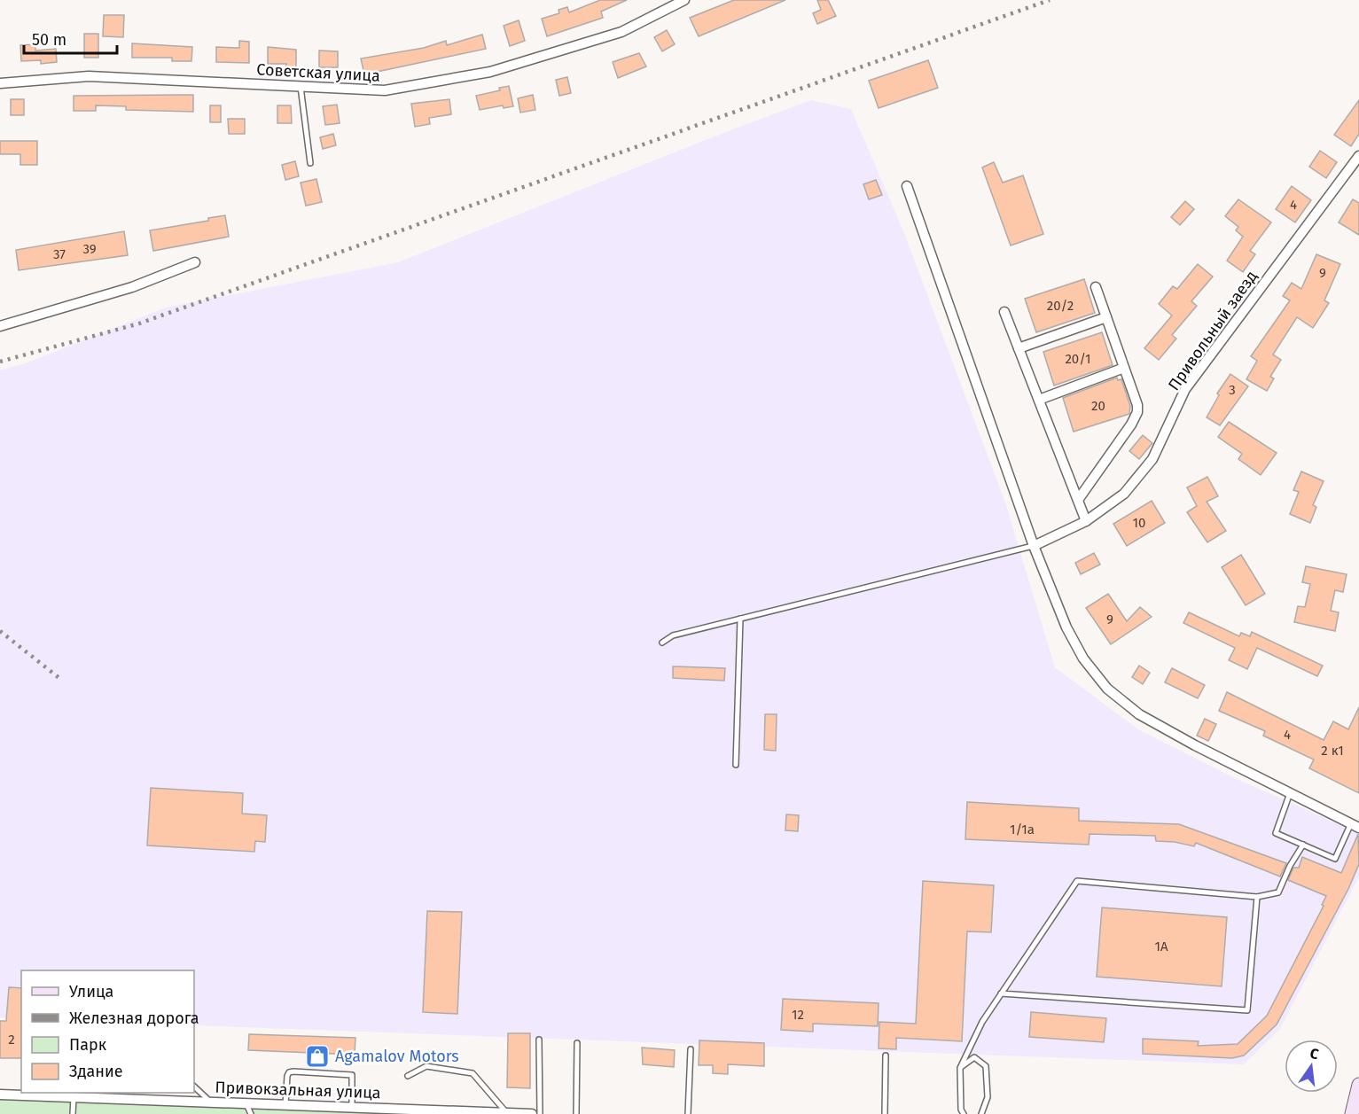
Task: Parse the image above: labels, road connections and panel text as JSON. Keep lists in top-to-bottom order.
{
  "streets": {
    "street": ["Советская улица", "Привольный заезд", "Привокзальная улица"]
  },
  "places": {
    "shop": ["Agamalov Motors"]
  },
  "house_numbers": [
    "4",
    "39",
    "37",
    "9",
    "20/2",
    "20/1",
    "3",
    "20",
    "10",
    "9",
    "4",
    "2 к1",
    "1/1а",
    "1А",
    "12",
    "2"
  ],
  "legend": [
    "Улица",
    "Железная дорога",
    "Парк",
    "Здание"
  ],
  "scale_bar": "50 m",
  "north": "top"
}
